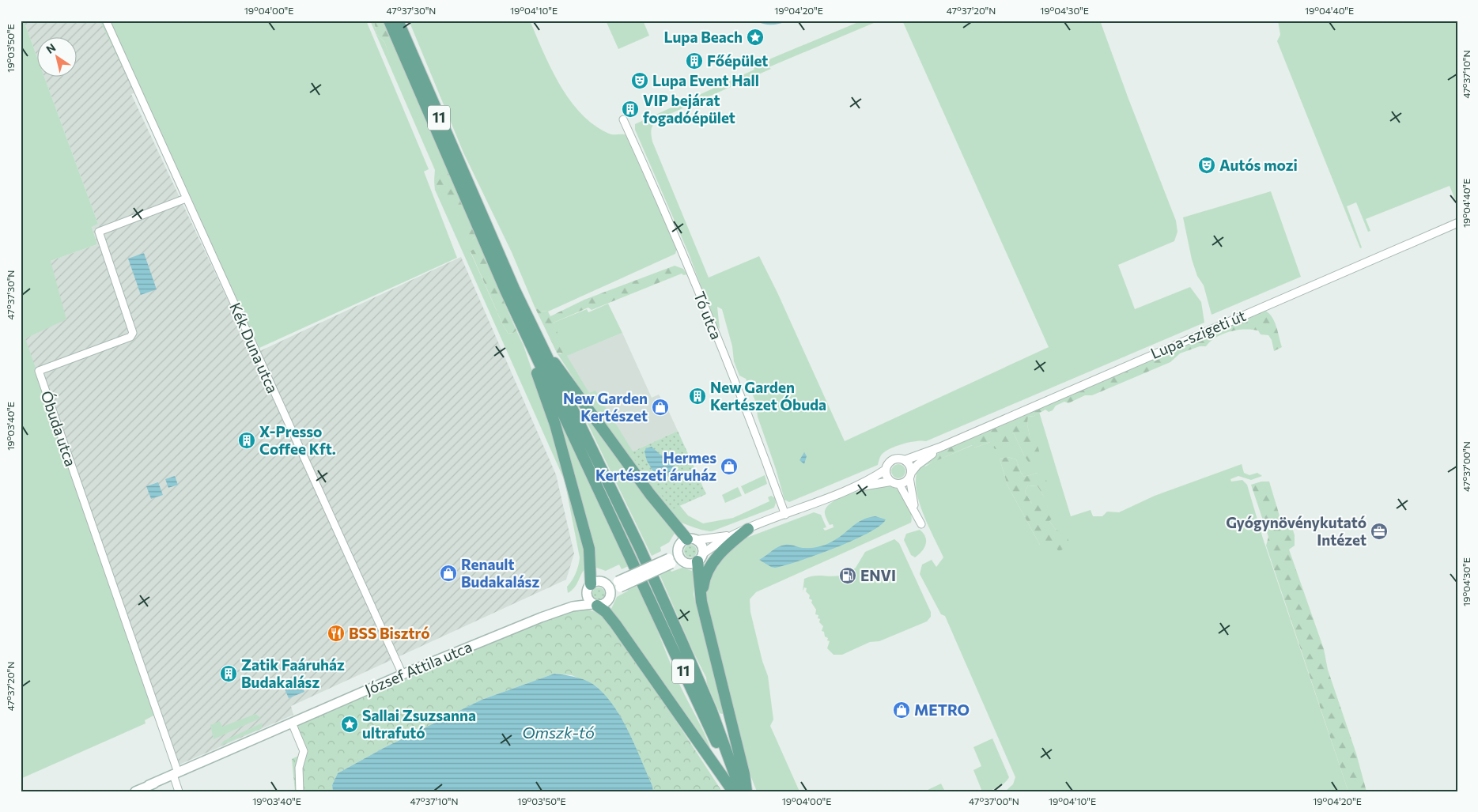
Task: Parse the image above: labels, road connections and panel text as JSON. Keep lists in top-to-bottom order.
{
  "streets": {
    "main road": ["11", "József Attila utca"],
    "street": [
      "Tó utca",
      "Lupa-szigeti út",
      "Kék Duna utca",
      "Óbuda utca"
    ]
  },
  "crossings": [
    ["Tó utca", "Lupa-szigeti út"],
    ["Kék Duna utca", "Óbuda utca"],
    ["Kék Duna utca", "József Attila utca"],
    ["Óbuda utca", "József Attila utca"]
  ],
  "water": ["Omszk-tó"],
  "places": {
    "place": ["Lupa Beach", "Sallai Zsuzsanna ultrafutó"],
    "building": [
      "Főépület",
      "VIP bejárat fogadóépület",
      "New Garden Kertészet Óbuda",
      "X-Presso Coffee Kft.",
      "Zatik Faáruház Budakalász"
    ],
    "theatre": ["Lupa Event Hall", "Autós mozi"],
    "shop": [
      "New Garden Kertészet",
      "Hermes Kertészeti áruház",
      "Renault Budakalász",
      "METRO"
    ],
    "office": ["Gyógynövénykutató Intézet"],
    "fuel station": ["ENVI"],
    "restaurant": ["BSS Bisztró"]
  },
  "north": "top left",
  "coordinates": [
    "19°04'00\"E",
    "47°37'30\"N",
    "19°04'10\"E",
    "19°04'20\"E",
    "47°37'20\"N",
    "19°04'30\"E",
    "19°04'40\"E",
    "19°03'50\"E",
    "47°37'10\"N",
    "19°03'40\"E",
    "47°37'00\"N"
  ]
}
